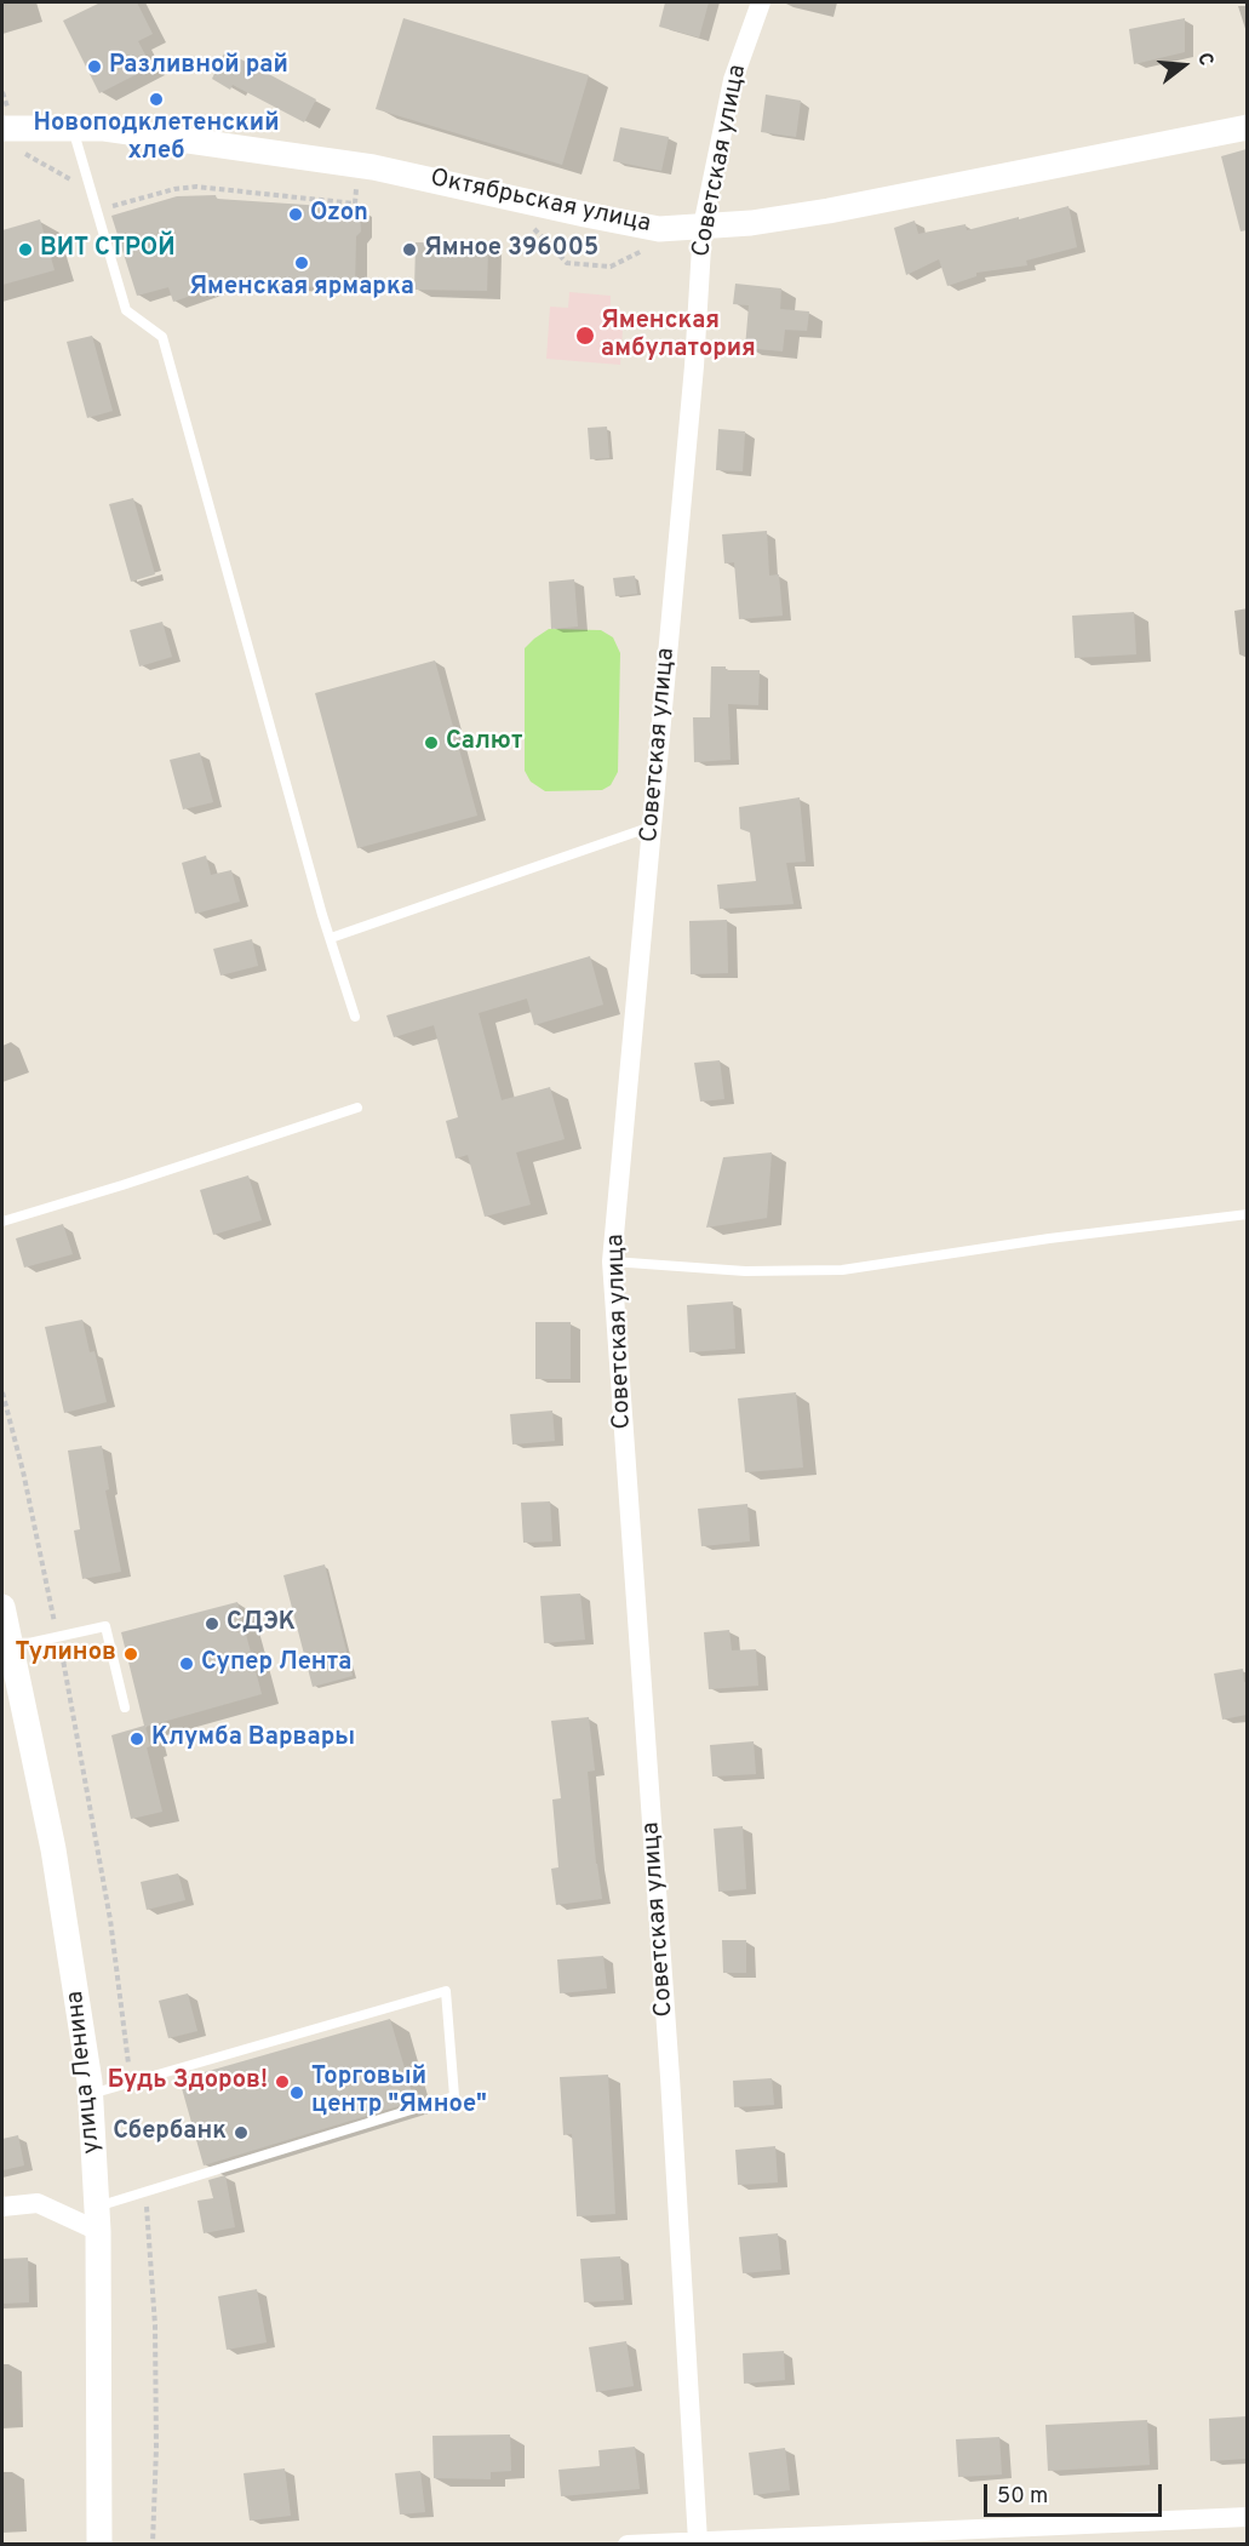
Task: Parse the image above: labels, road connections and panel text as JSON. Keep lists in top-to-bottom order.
{
  "streets": {
    "street": ["Советская улица", "Октябрьская улица", "улица Ленина"]
  },
  "crossings": [
    ["Советская улица", "Октябрьская улица"]
  ],
  "places": [
    "Разливной рай",
    "Новоподклетенский хлеб",
    "Ozon",
    "ВИТ СТРОЙ",
    "Ямное 396005",
    "Яменская ярмарка",
    "Яменская амбулатория",
    "Салют",
    "СДЭК",
    "Тулинов",
    "Супер Лента",
    "Клумба Варвары",
    "Будь Здоров!",
    "Торговый центр \"Ямное\"",
    "Сбербанк"
  ],
  "scale_bar": "50 m",
  "north": "right"
}
